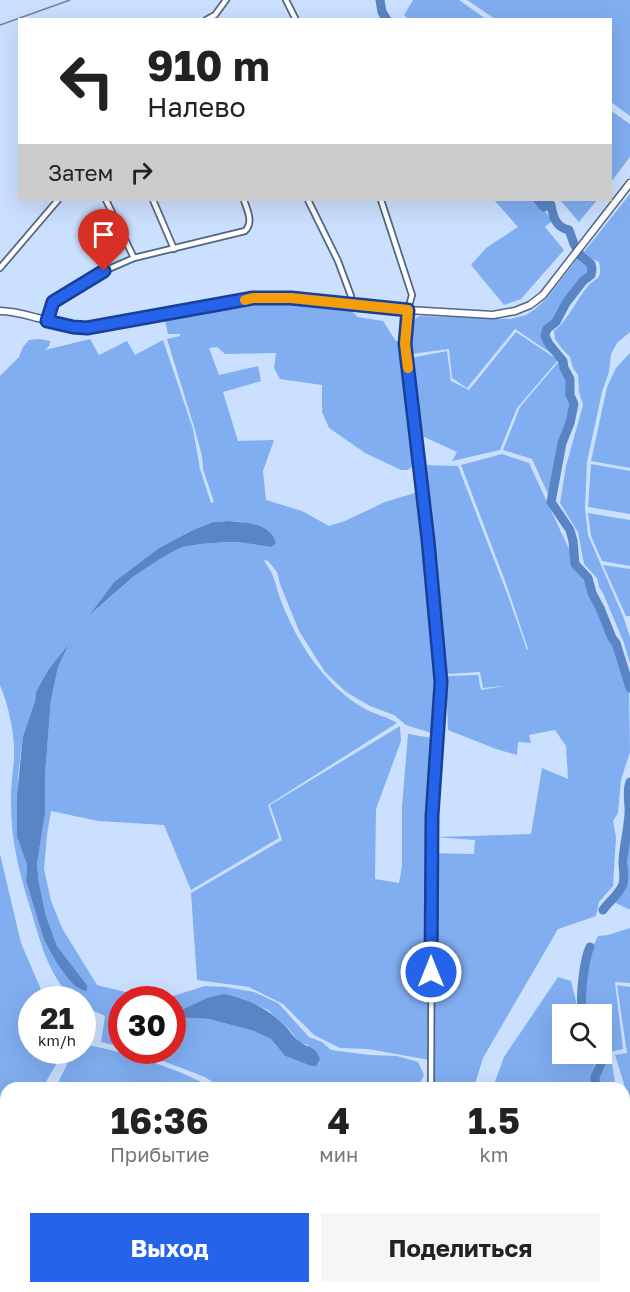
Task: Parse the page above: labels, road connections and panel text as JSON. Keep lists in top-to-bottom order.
{
  "page": {
    "turn": ["910 m", "Налево"],
    "then": "Затем",
    "speed": "21 km/h",
    "limit": "30",
    "eta": [
      "16:36",
      "Прибытие",
      "4",
      "мин",
      "1.5",
      "km"
    ],
    "buttons": ["Выход", "Поделиться"]
  }
}
